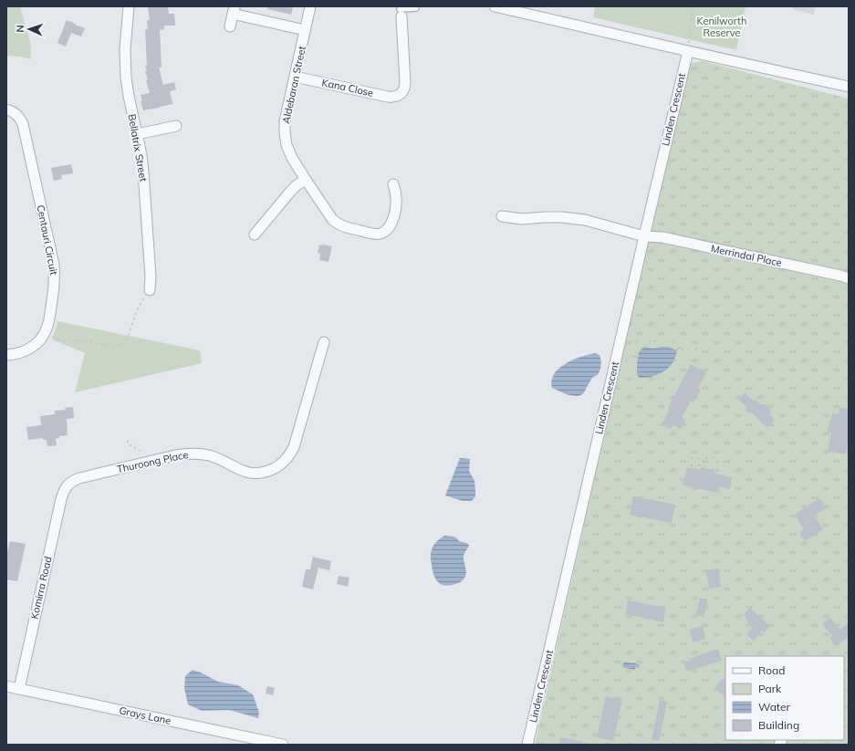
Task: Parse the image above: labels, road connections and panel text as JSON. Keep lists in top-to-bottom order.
{
  "streets": {
    "street": [
      "Aldebaran Street",
      "Kana Close",
      "Linden Crescent",
      "Bellatrix Street",
      "Centauri Circuit",
      "Merrindal Place",
      "Thuroong Place",
      "Komirra Road",
      "Grays Lane"
    ]
  },
  "crossings": [
    ["Aldebaran Street", "Kana Close"],
    ["Linden Crescent", "Merrindal Place"],
    ["Thuroong Place", "Komirra Road"],
    ["Komirra Road", "Grays Lane"]
  ],
  "parks": ["Kenilworth Reserve"],
  "legend": [
    "Road",
    "Park",
    "Water",
    "Building"
  ],
  "north": "left"
}
